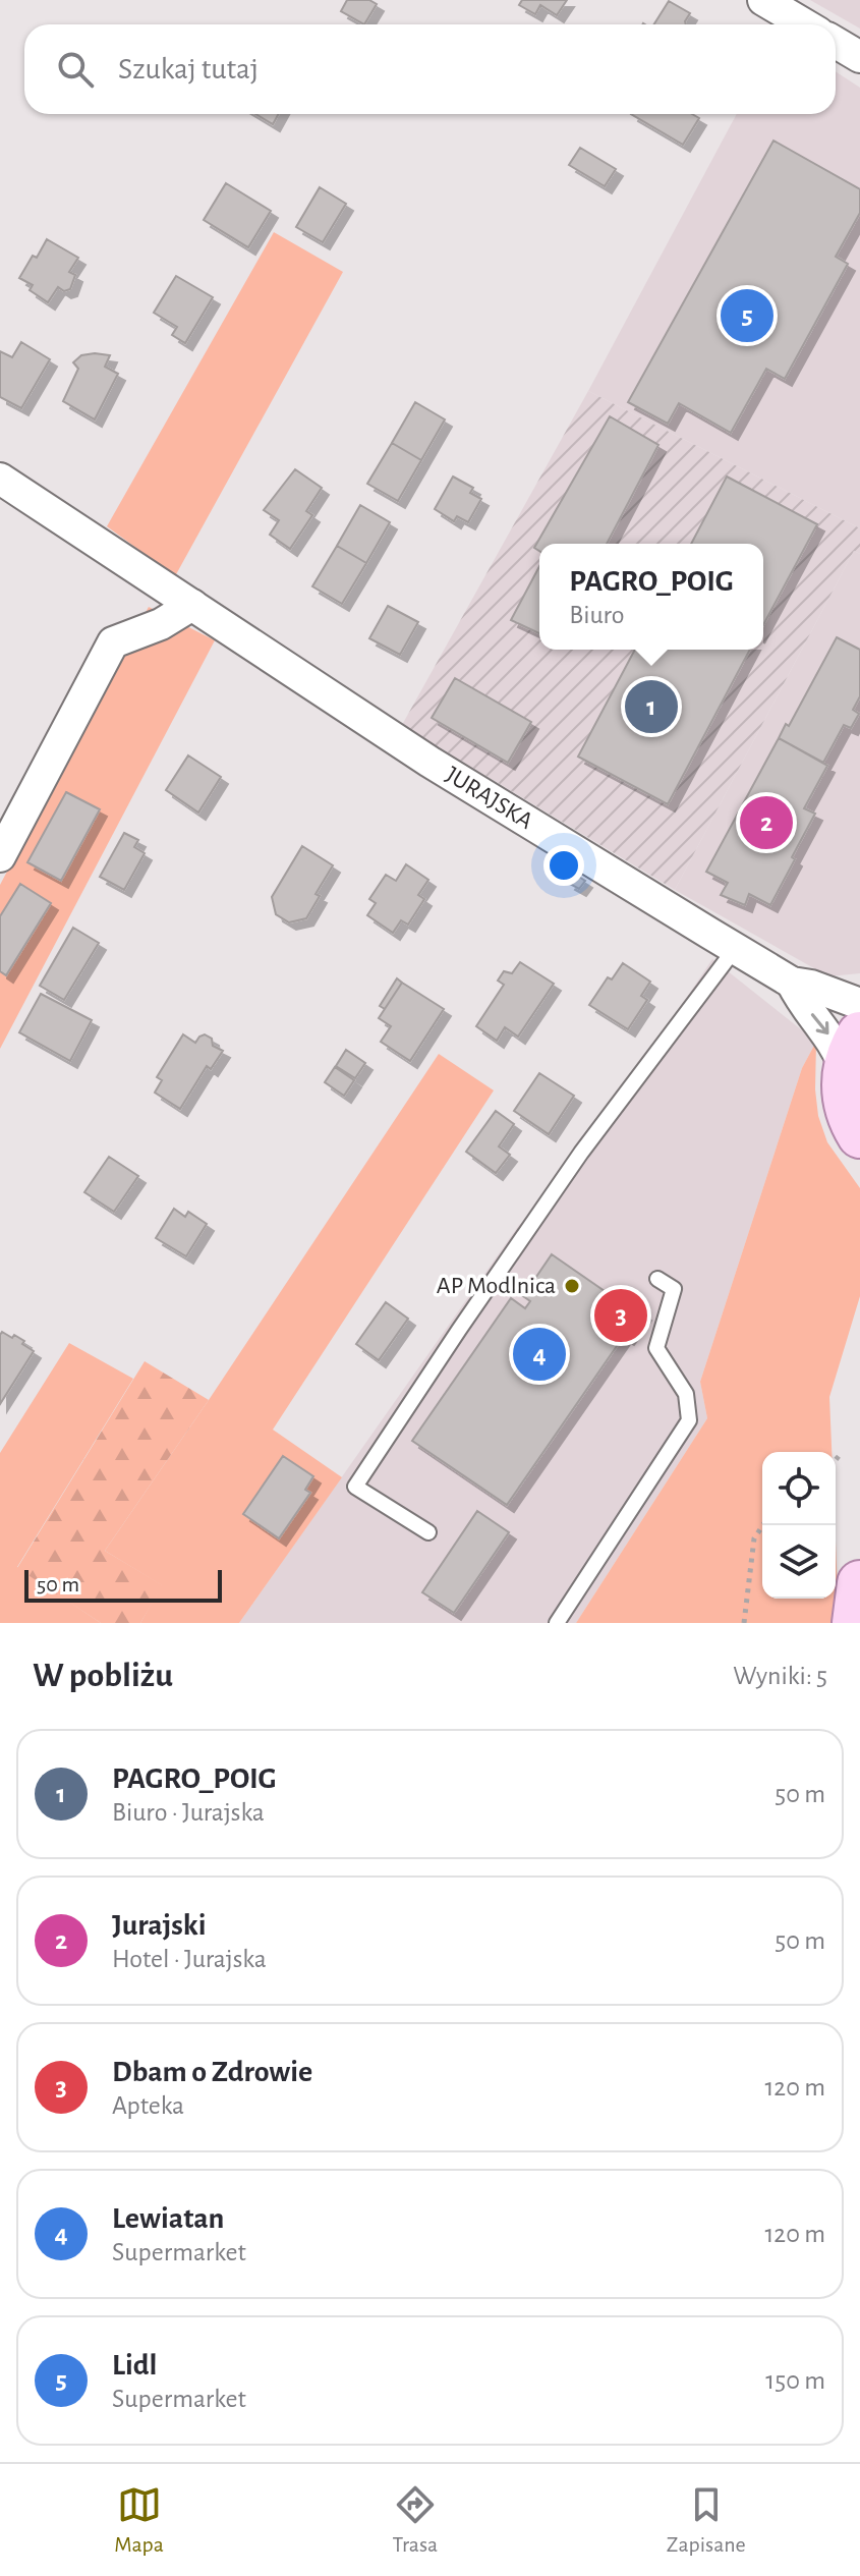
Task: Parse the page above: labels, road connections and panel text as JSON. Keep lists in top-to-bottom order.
{
  "streets": {
    "street": ["JURAJSKA"]
  },
  "places": ["AP Modlnica"],
  "scale_bar": "50 m",
  "page": {
    "search": "Szukaj tutaj",
    "pins": [
      "5",
      "1",
      "2",
      "3",
      "4"
    ],
    "popup": ["PAGRO_POIG", "Biuro"],
    "scale": "50 m",
    "heading": ["W pobliżu", "Wyniki: 5"],
    "list": [
      {
        "mark": "1",
        "name": "PAGRO_POIG",
        "note": "Biuro · Jurajska",
        "value": "50 m"
      },
      {
        "mark": "2",
        "name": "Jurajski",
        "note": "Hotel · Jurajska",
        "value": "50 m"
      },
      {
        "mark": "3",
        "name": "Dbam o Zdrowie",
        "note": "Apteka",
        "value": "120 m"
      },
      {
        "mark": "4",
        "name": "Lewiatan",
        "note": "Supermarket",
        "value": "120 m"
      },
      {
        "mark": "5",
        "name": "Lidl",
        "note": "Supermarket",
        "value": "150 m"
      }
    ],
    "nav": ["Mapa", "Trasa", "Zapisane"]
  }
}
